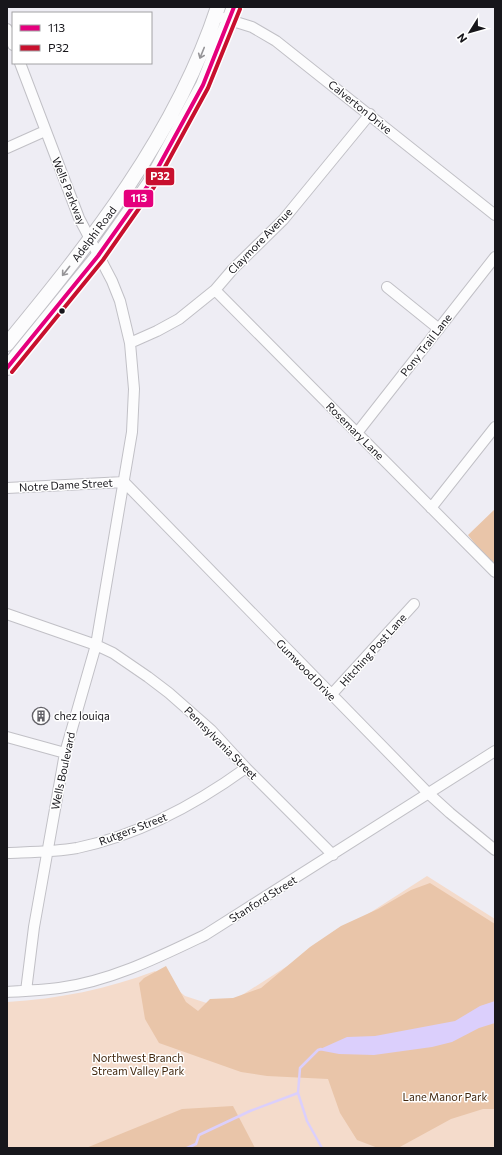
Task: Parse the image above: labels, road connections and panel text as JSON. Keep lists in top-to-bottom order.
{
  "streets": {
    "main road": ["Adelphi Road"],
    "street": [
      "Calverton Drive",
      "Wells Parkway",
      "Claymore Avenue",
      "Pony Trail Lane",
      "Rosemary Lane",
      "Notre Dame Street",
      "Hitching Post Lane",
      "Gumwood Drive",
      "Pennsylvania Street",
      "Wells Boulevard",
      "Rutgers Street",
      "Stanford Street"
    ]
  },
  "crossings": [
    ["Calverton Drive", "Adelphi Road"],
    ["Calverton Drive", "Claymore Avenue"],
    ["Wells Parkway", "Adelphi Road"],
    ["Wells Parkway", "Claymore Avenue"],
    ["Wells Parkway", "Notre Dame Street"],
    ["Wells Parkway", "Gumwood Drive"],
    ["Wells Parkway", "Wells Boulevard"],
    ["Claymore Avenue", "Rosemary Lane"],
    ["Pony Trail Lane", "Rosemary Lane"],
    ["Notre Dame Street", "Gumwood Drive"],
    ["Notre Dame Street", "Wells Boulevard"],
    ["Hitching Post Lane", "Gumwood Drive"],
    ["Gumwood Drive", "Wells Boulevard"],
    ["Gumwood Drive", "Stanford Street"],
    ["Pennsylvania Street", "Wells Boulevard"],
    ["Pennsylvania Street", "Rutgers Street"],
    ["Pennsylvania Street", "Stanford Street"],
    ["Wells Boulevard", "Rutgers Street"],
    ["Wells Boulevard", "Stanford Street"]
  ],
  "parks": ["Northwest Branch Stream Valley Park", "Lane Manor Park"],
  "places": {
    "building": ["chez louiqa"]
  },
  "lines": ["transit line 113", "transit line P32"],
  "legend": ["113", "P32"],
  "north": "bottom left"
}
